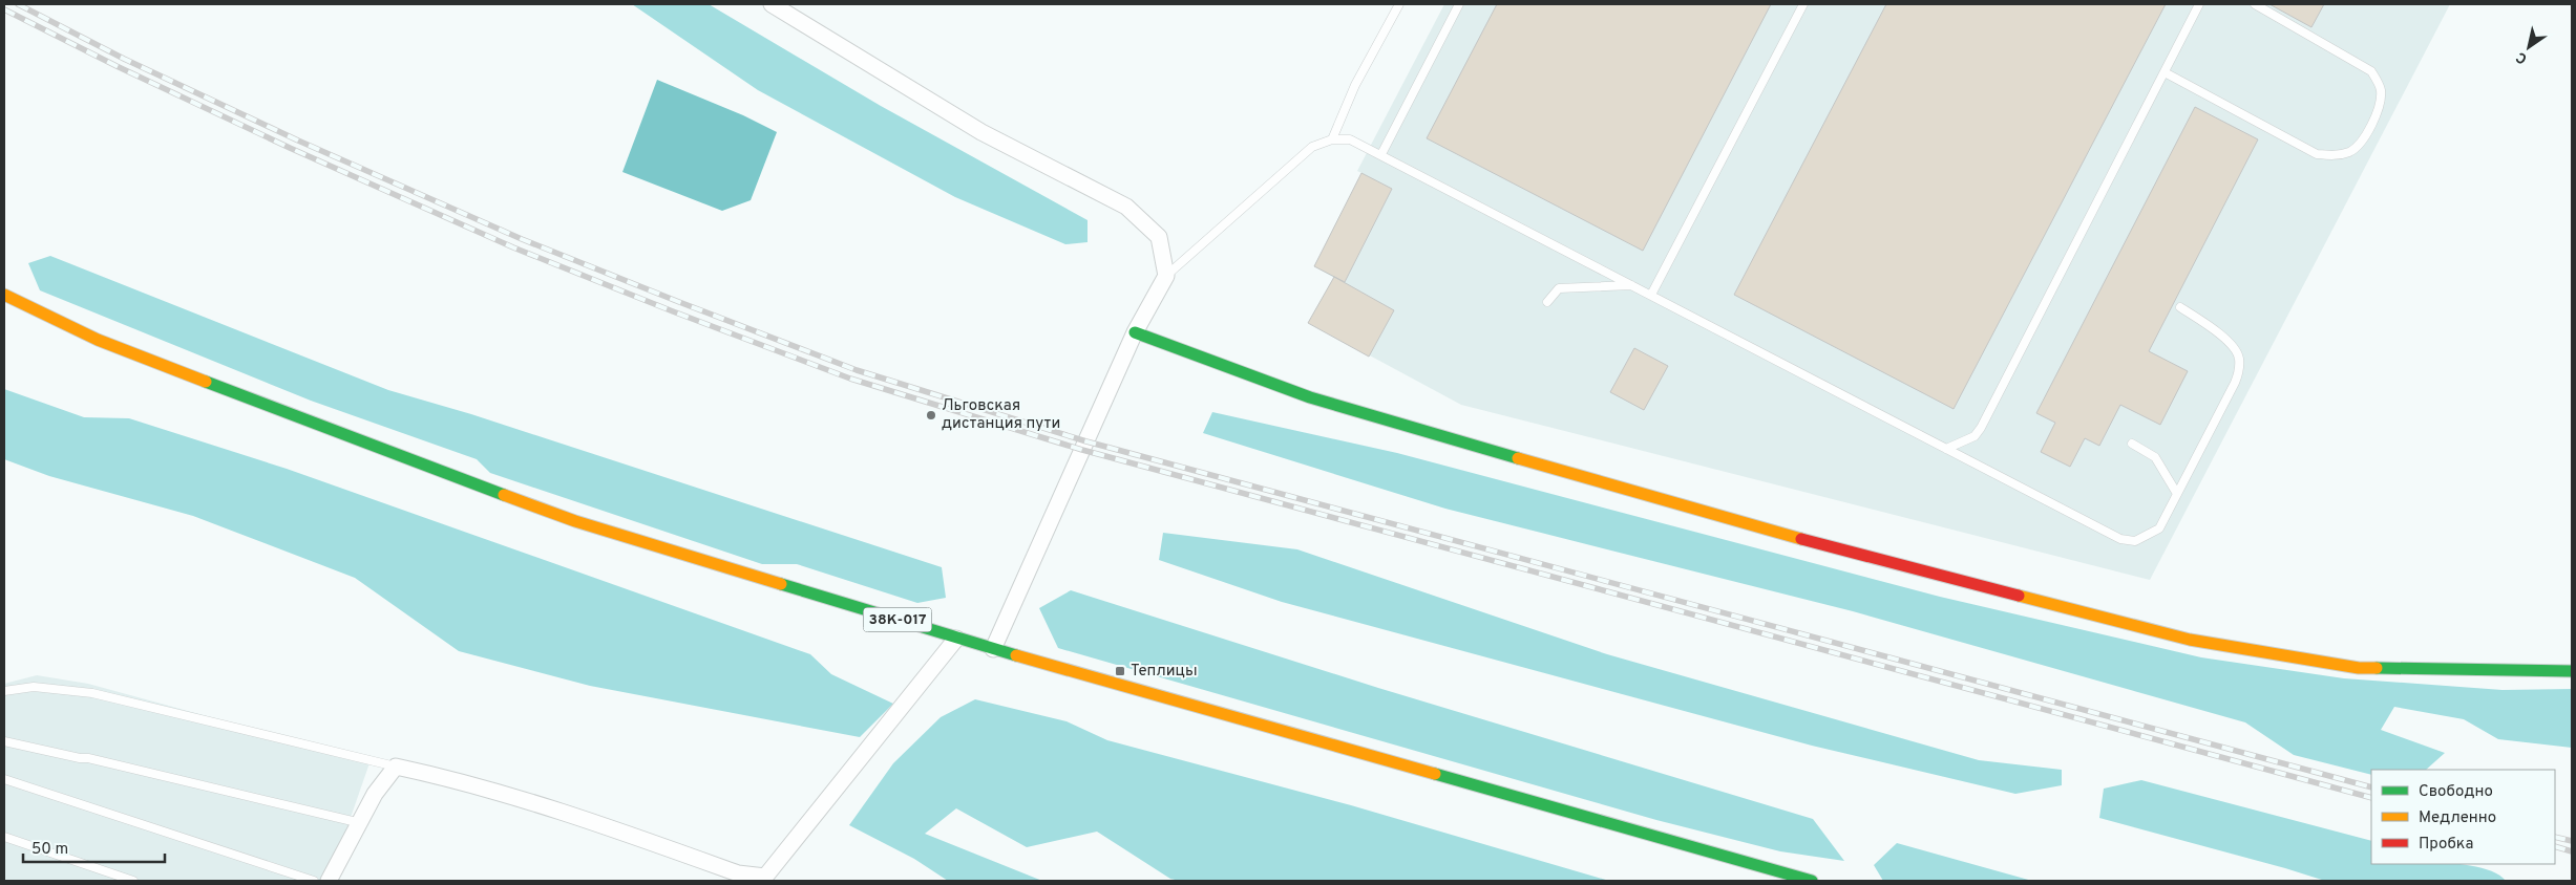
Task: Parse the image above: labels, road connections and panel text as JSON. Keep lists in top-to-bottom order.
{
  "streets": {
    "main road": ["38К-017"]
  },
  "places": {
    "other": ["Льговская дистанция пути"],
    "transit": ["Теплицы"]
  },
  "legend": ["Свободно", "Медленно", "Пробка"],
  "scale_bar": "50 m",
  "north": "bottom left"
}
